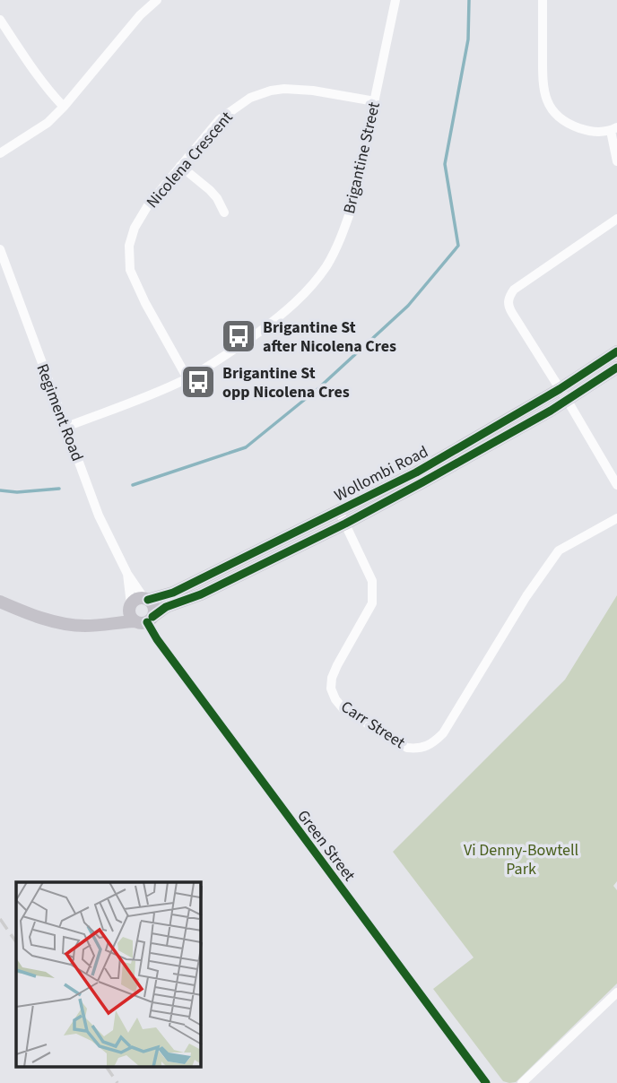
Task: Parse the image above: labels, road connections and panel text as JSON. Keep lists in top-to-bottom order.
{
  "streets": {
    "main road": ["Wollombi Road"],
    "street": [
      "Brigantine Street",
      "Nicolena Crescent",
      "Regiment Road",
      "Carr Street",
      "Green Street"
    ]
  },
  "crossings": [
    ["Brigantine Street", "Nicolena Crescent"],
    ["Brigantine Street", "Regiment Road"],
    ["Regiment Road", "Wollombi Road"],
    ["Regiment Road", "Green Street"],
    ["Wollombi Road", "Carr Street"],
    ["Wollombi Road", "Green Street"]
  ],
  "parks": ["Vi Denny-Bowtell Park"],
  "places": {
    "bus stop": ["Brigantine St after Nicolena Cres", "Brigantine St opp Nicolena Cres"]
  }
}
